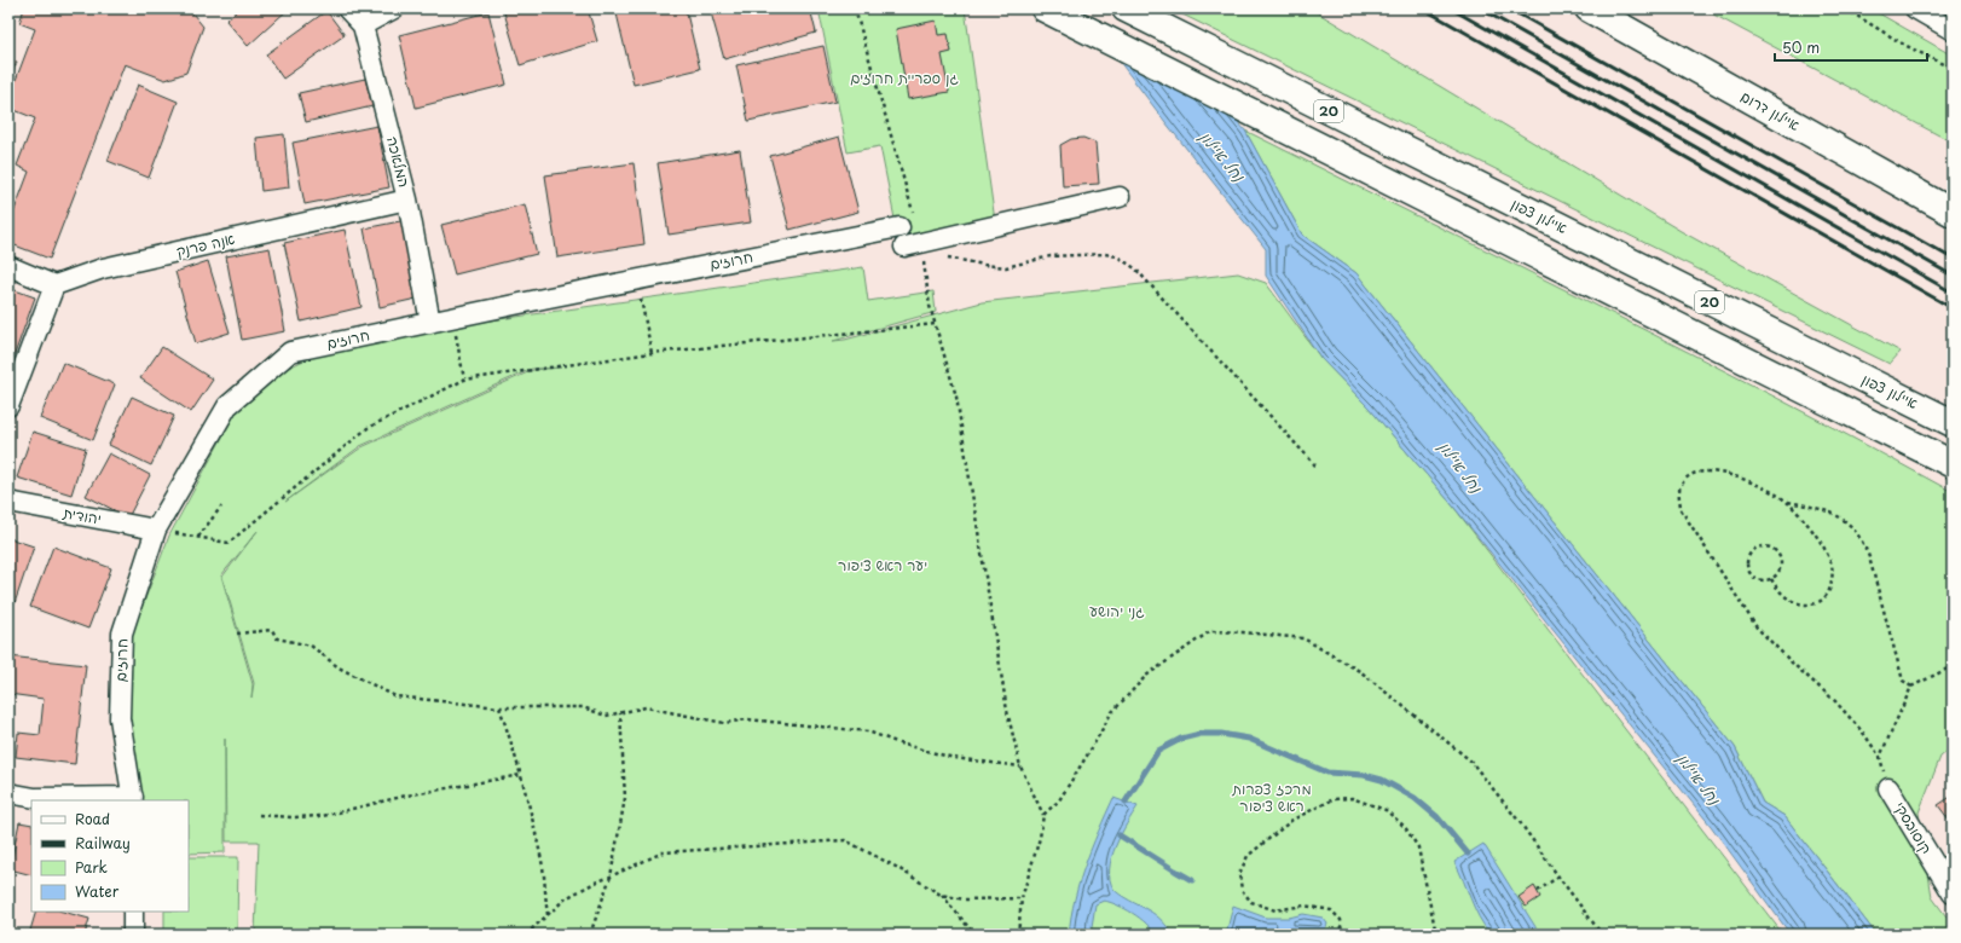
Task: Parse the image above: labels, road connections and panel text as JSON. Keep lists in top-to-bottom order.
{
  "streets": {
    "highway": ["20", "איילון דרום", "איילון צפון"],
    "street": [
      "המלאכה",
      "אנה פרנק",
      "חרוזים",
      "יהודית",
      "קוסובסקי"
    ]
  },
  "crossings": [
    ["המלאכה", "אנה פרנק"],
    ["המלאכה", "חרוזים"],
    ["חרוזים", "יהודית"]
  ],
  "water": ["נחל איילון"],
  "parks": [
    "גן ספריית חרוזים",
    "יער ראש ציפור",
    "גני יהושע",
    "מרכז צפרות ראש ציפור"
  ],
  "legend": [
    "Road",
    "Railway",
    "Park",
    "Water"
  ],
  "scale_bar": "50 m"
}
